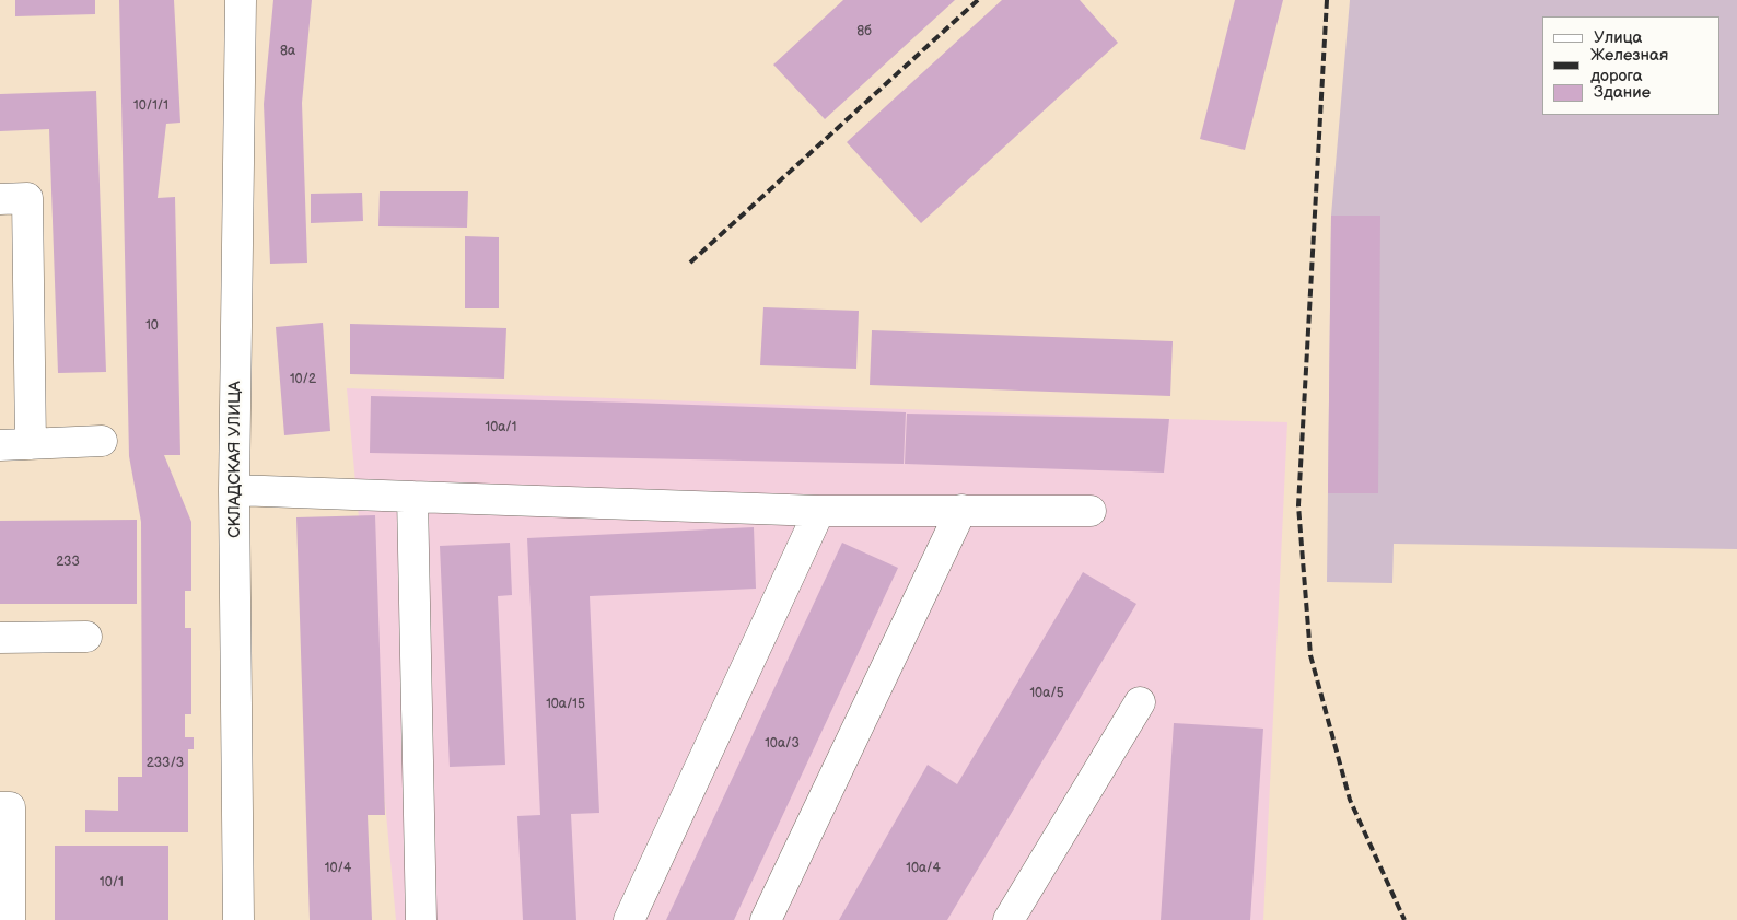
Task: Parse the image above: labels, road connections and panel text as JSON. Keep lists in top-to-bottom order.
{
  "streets": {
    "street": ["СКЛАДСКАЯ УЛИЦА"]
  },
  "house_numbers": [
    "8б",
    "8а",
    "10/1/1",
    "10",
    "10/2",
    "10а/1",
    "233",
    "10а/5",
    "10а/15",
    "10а/3",
    "233/3",
    "10/4",
    "10а/4",
    "10/1"
  ],
  "legend": ["Улица", "Железная дорога", "Здание"]
}
